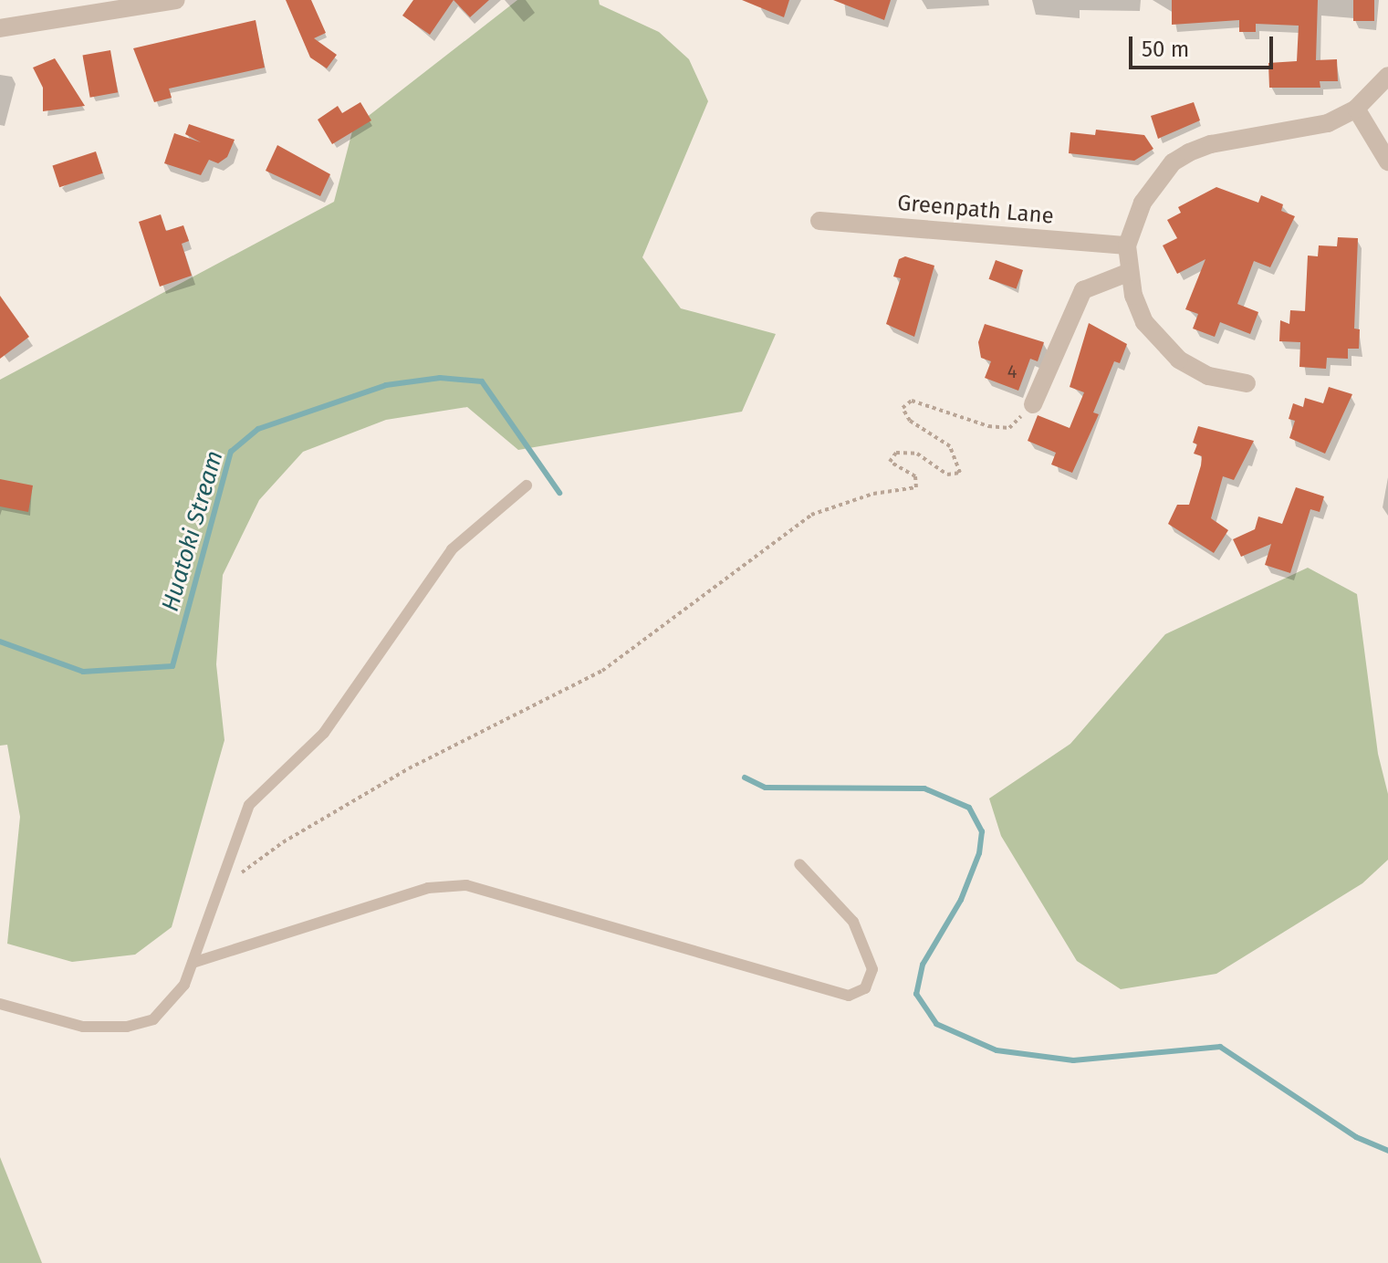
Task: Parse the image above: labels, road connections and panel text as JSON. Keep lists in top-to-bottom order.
{
  "streets": {
    "street": ["Greenpath Lane"]
  },
  "water": ["Huatoki Stream"],
  "house_numbers": ["4"],
  "scale_bar": "50 m"
}
